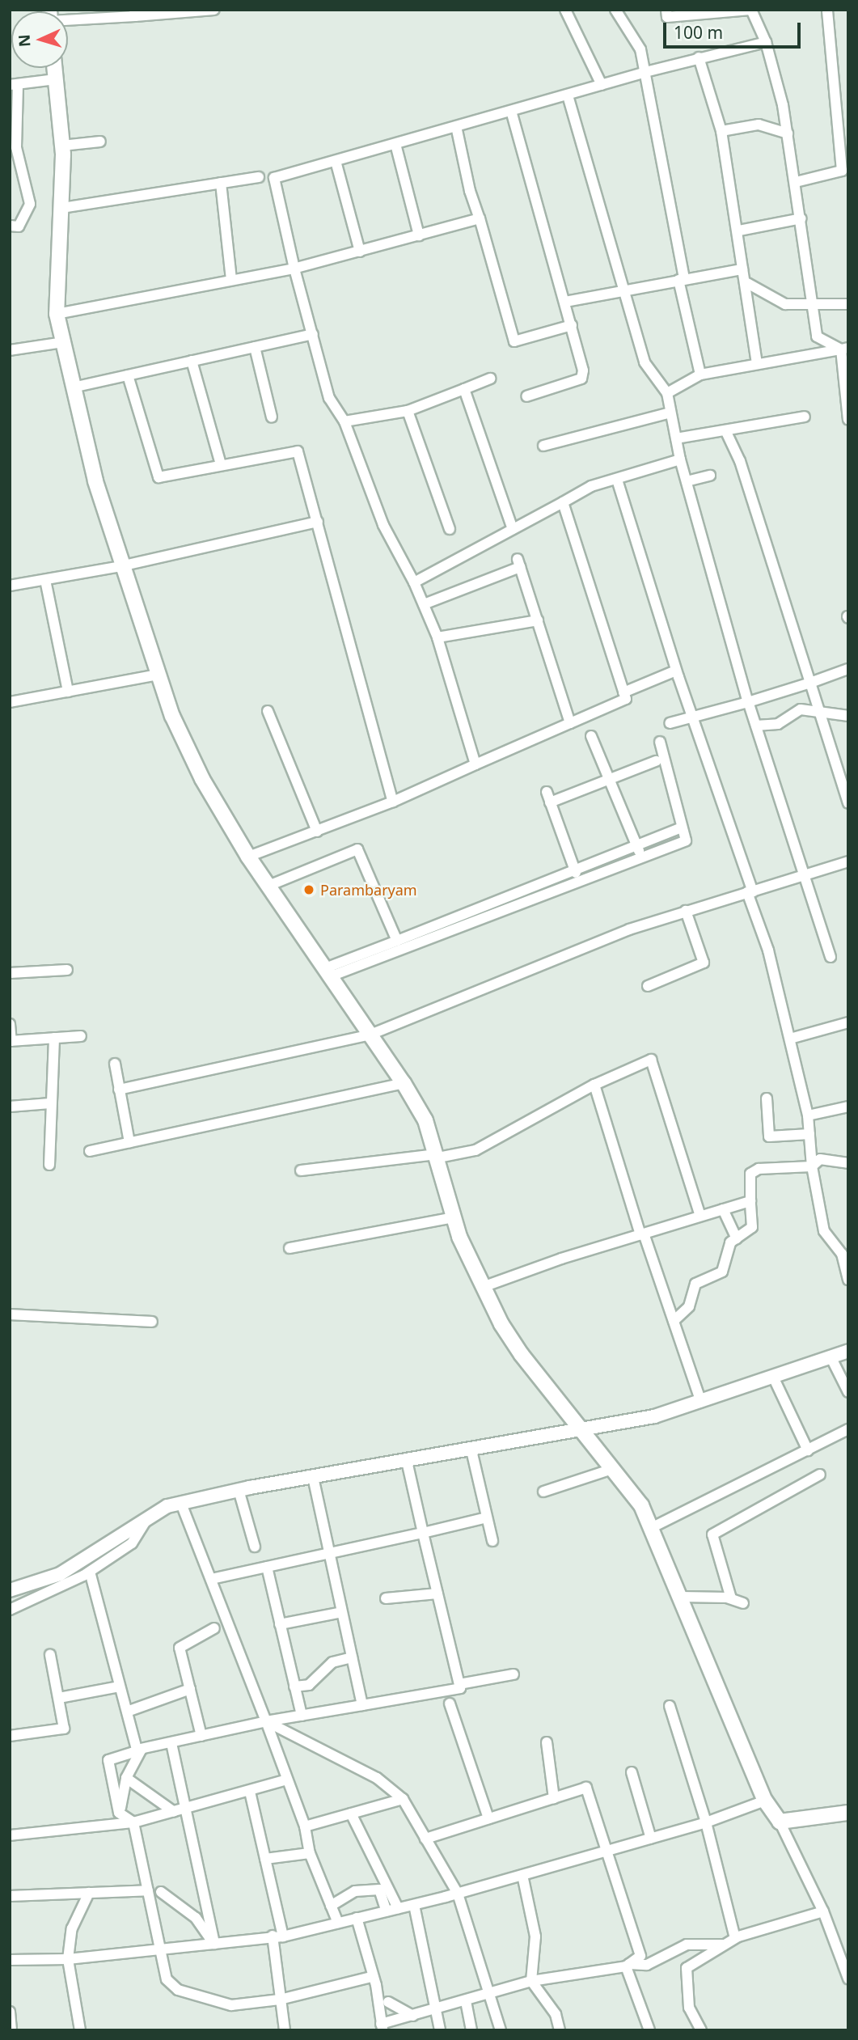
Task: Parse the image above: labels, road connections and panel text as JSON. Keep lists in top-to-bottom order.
{
  "places": ["Parambaryam"],
  "scale_bar": "100 m",
  "north": "left"
}
